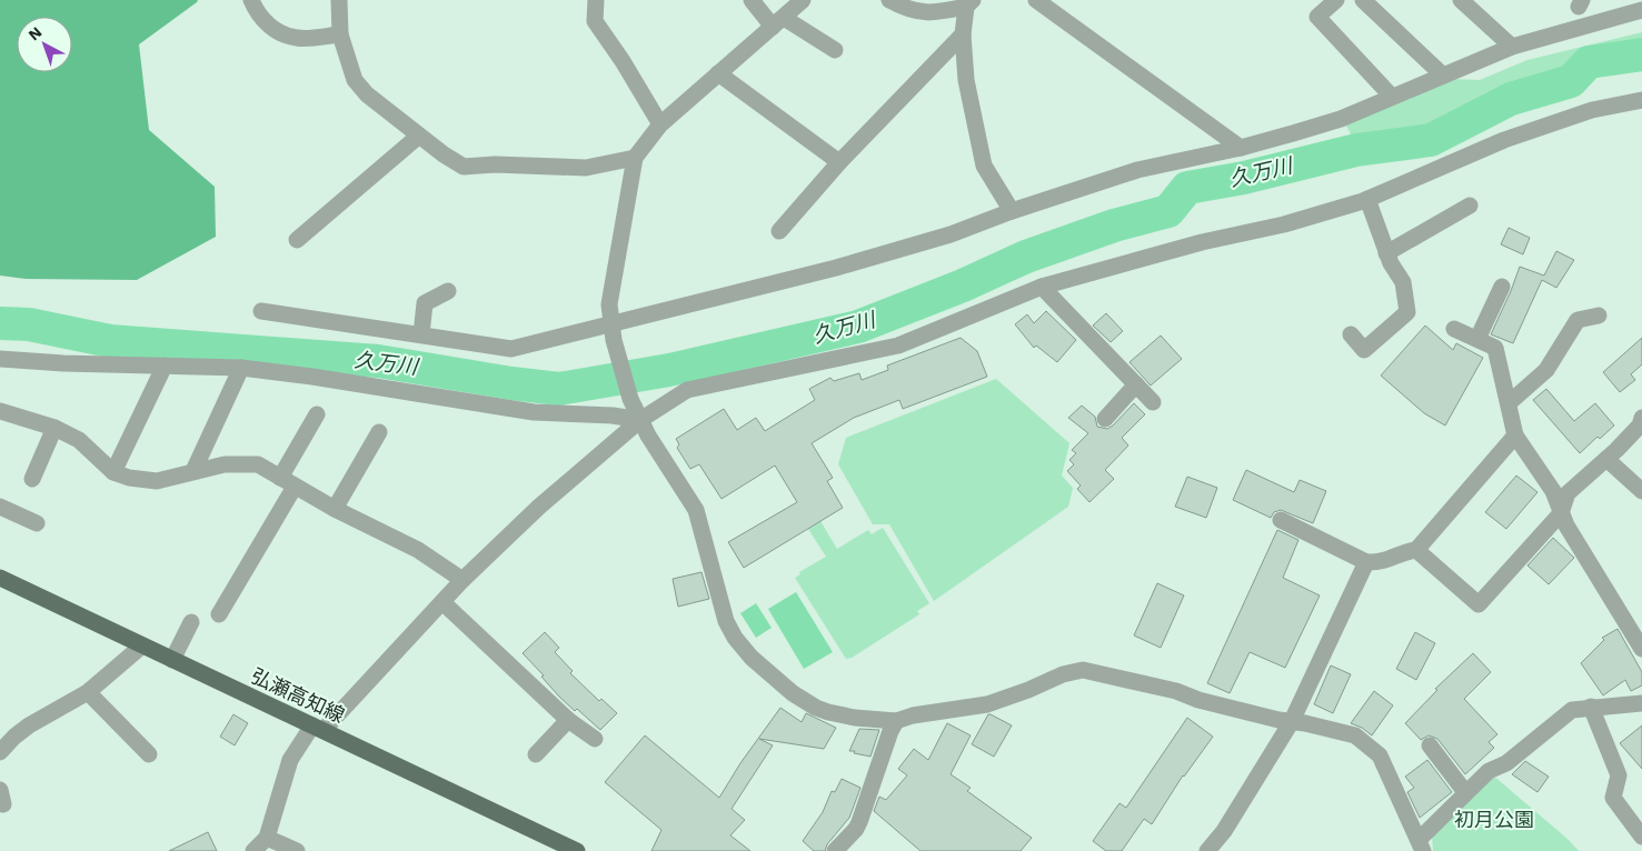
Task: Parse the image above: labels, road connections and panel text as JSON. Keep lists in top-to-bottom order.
{
  "streets": {
    "main road": ["弘瀬高知線"]
  },
  "water": ["久万川"],
  "parks": ["初月公園"],
  "north": "top left"
}
